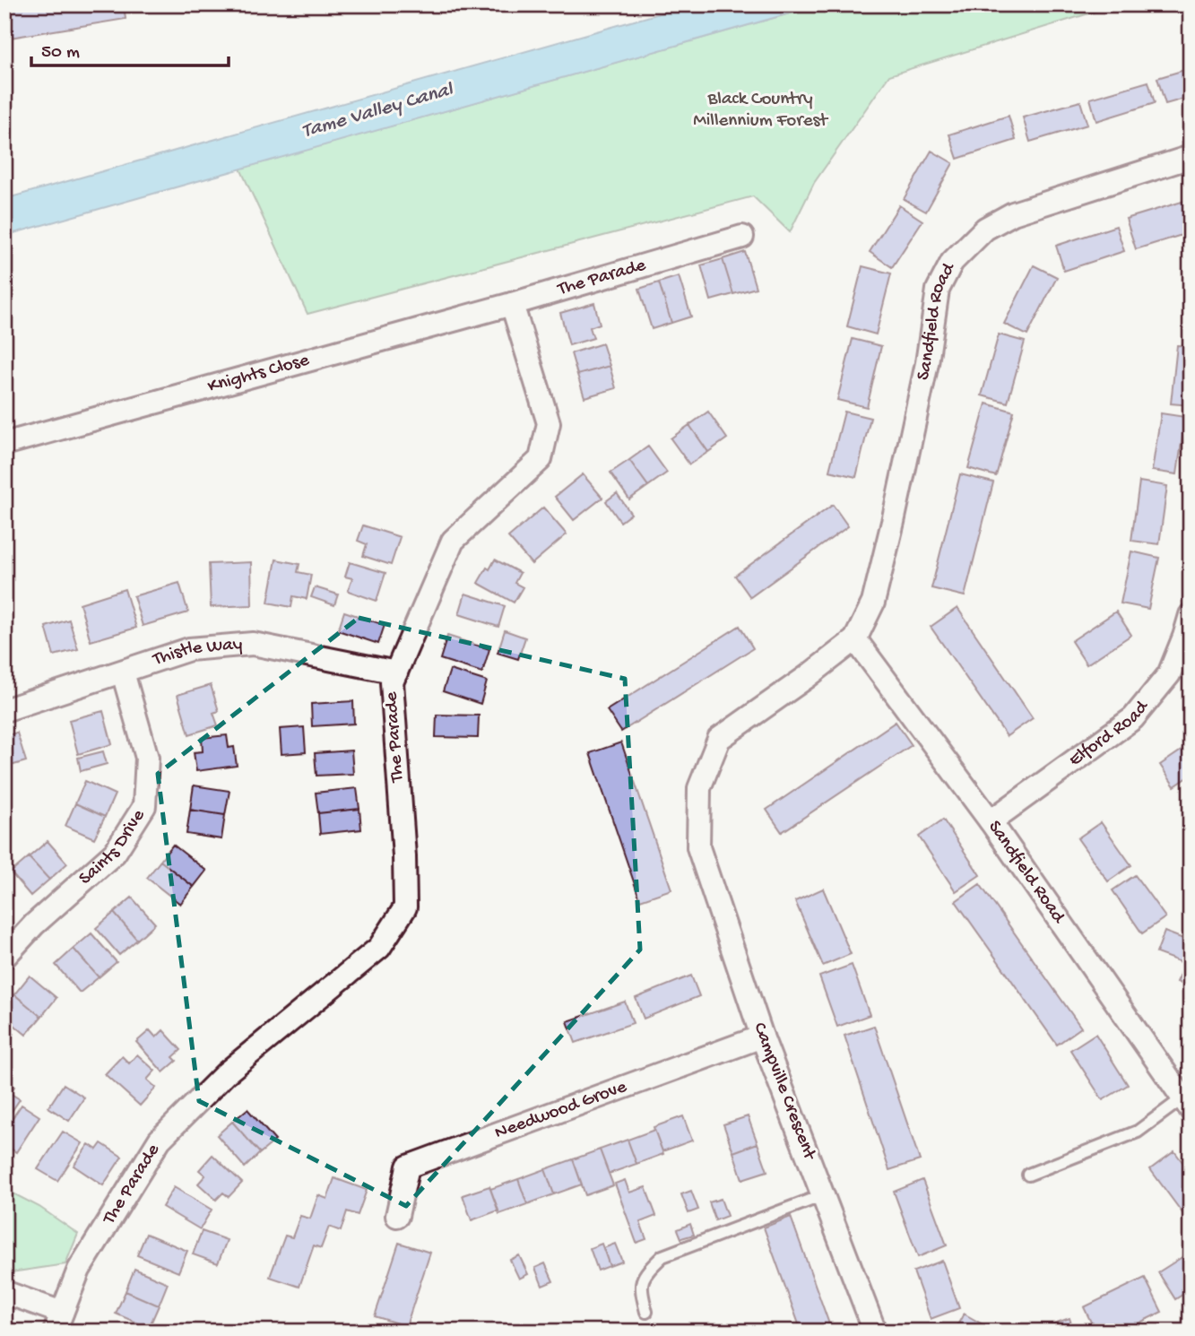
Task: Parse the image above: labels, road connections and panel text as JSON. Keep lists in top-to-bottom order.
{
  "streets": {
    "street": [
      "The Parade",
      "Sandfield Road",
      "Knights Close",
      "Thistle Way",
      "Elford Road",
      "Saints Drive",
      "Campville Crescent",
      "Needwood Grove"
    ]
  },
  "crossings": [
    ["The Parade", "Knights Close"],
    ["The Parade", "Thistle Way"],
    ["Sandfield Road", "Elford Road"],
    ["Sandfield Road", "Campville Crescent"],
    ["Thistle Way", "Saints Drive"],
    ["Campville Crescent", "Needwood Grove"]
  ],
  "water": ["Tame Valley Canal"],
  "parks": ["Black Country Millennium Forest"],
  "scale_bar": "50 m"
}
